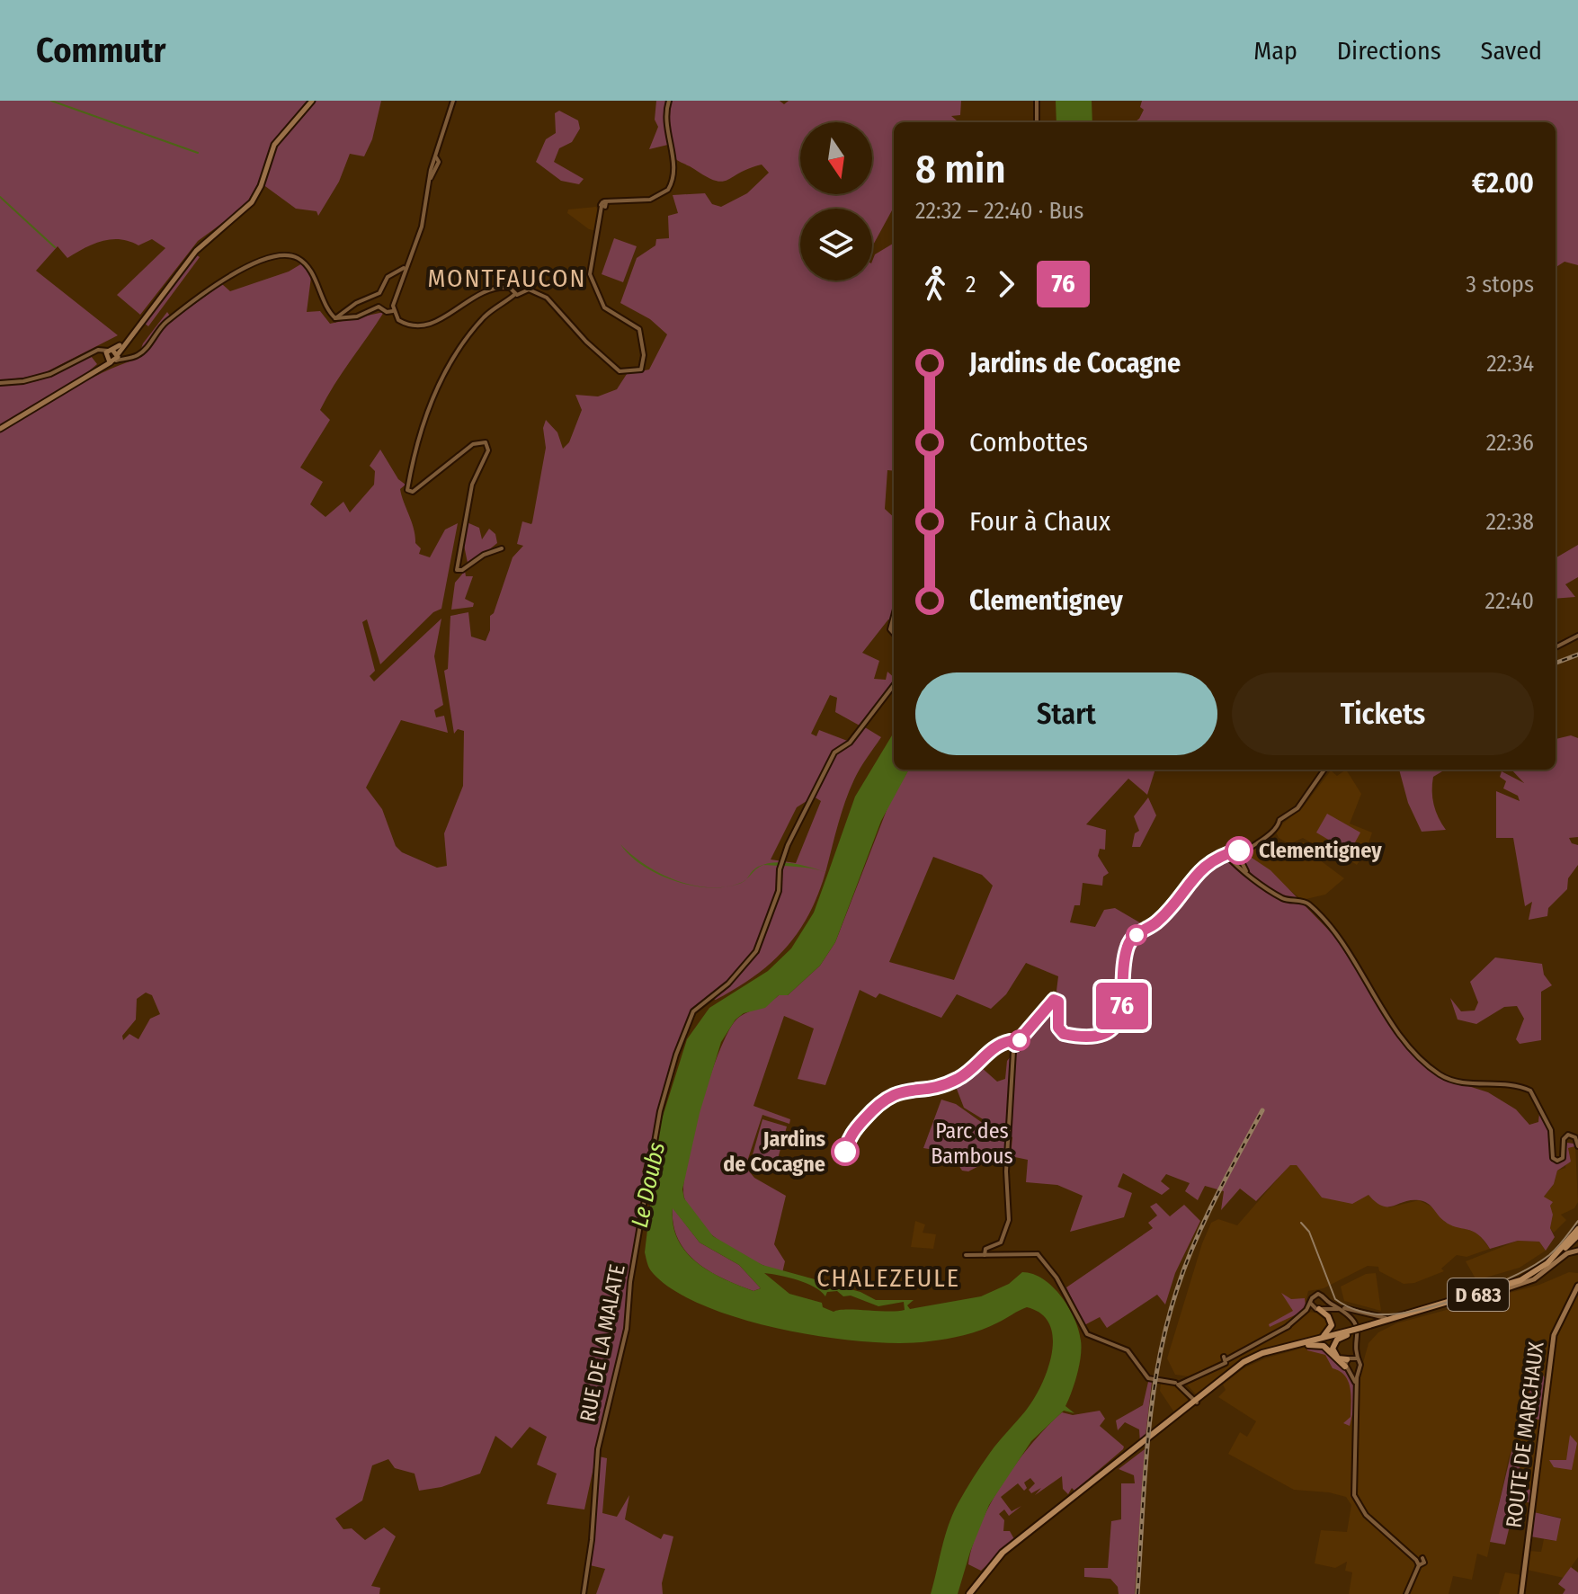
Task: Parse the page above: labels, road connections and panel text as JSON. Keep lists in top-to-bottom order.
{
  "streets": {
    "main road": ["D 683", "ROUTE DE MARCHAUX"],
    "street": ["RUE DE LA MALATE"]
  },
  "districts": ["MONTFAUCON", "CHALEZEULE"],
  "water": ["Le Doubs"],
  "parks": ["Parc des Bambous"],
  "places": ["Clementigney", "Jardins de Cocagne"],
  "lines": ["bus line 76"],
  "north": "bottom",
  "page": {
    "header": "Commutr",
    "nav": ["Map", "Directions", "Saved"],
    "on_map": "76",
    "heading": ["8 min", "22:32 – 22:40 · Bus", "€2.00"],
    "legs": ["2", "76", "3 stops"],
    "list": [
      {
        "name": "Jardins de Cocagne",
        "value": "22:34"
      },
      {
        "name": "Combottes",
        "value": "22:36"
      },
      {
        "name": "Four à Chaux",
        "value": "22:38"
      },
      {
        "name": "Clementigney",
        "value": "22:40"
      }
    ],
    "buttons": ["Start", "Tickets"]
  }
}
